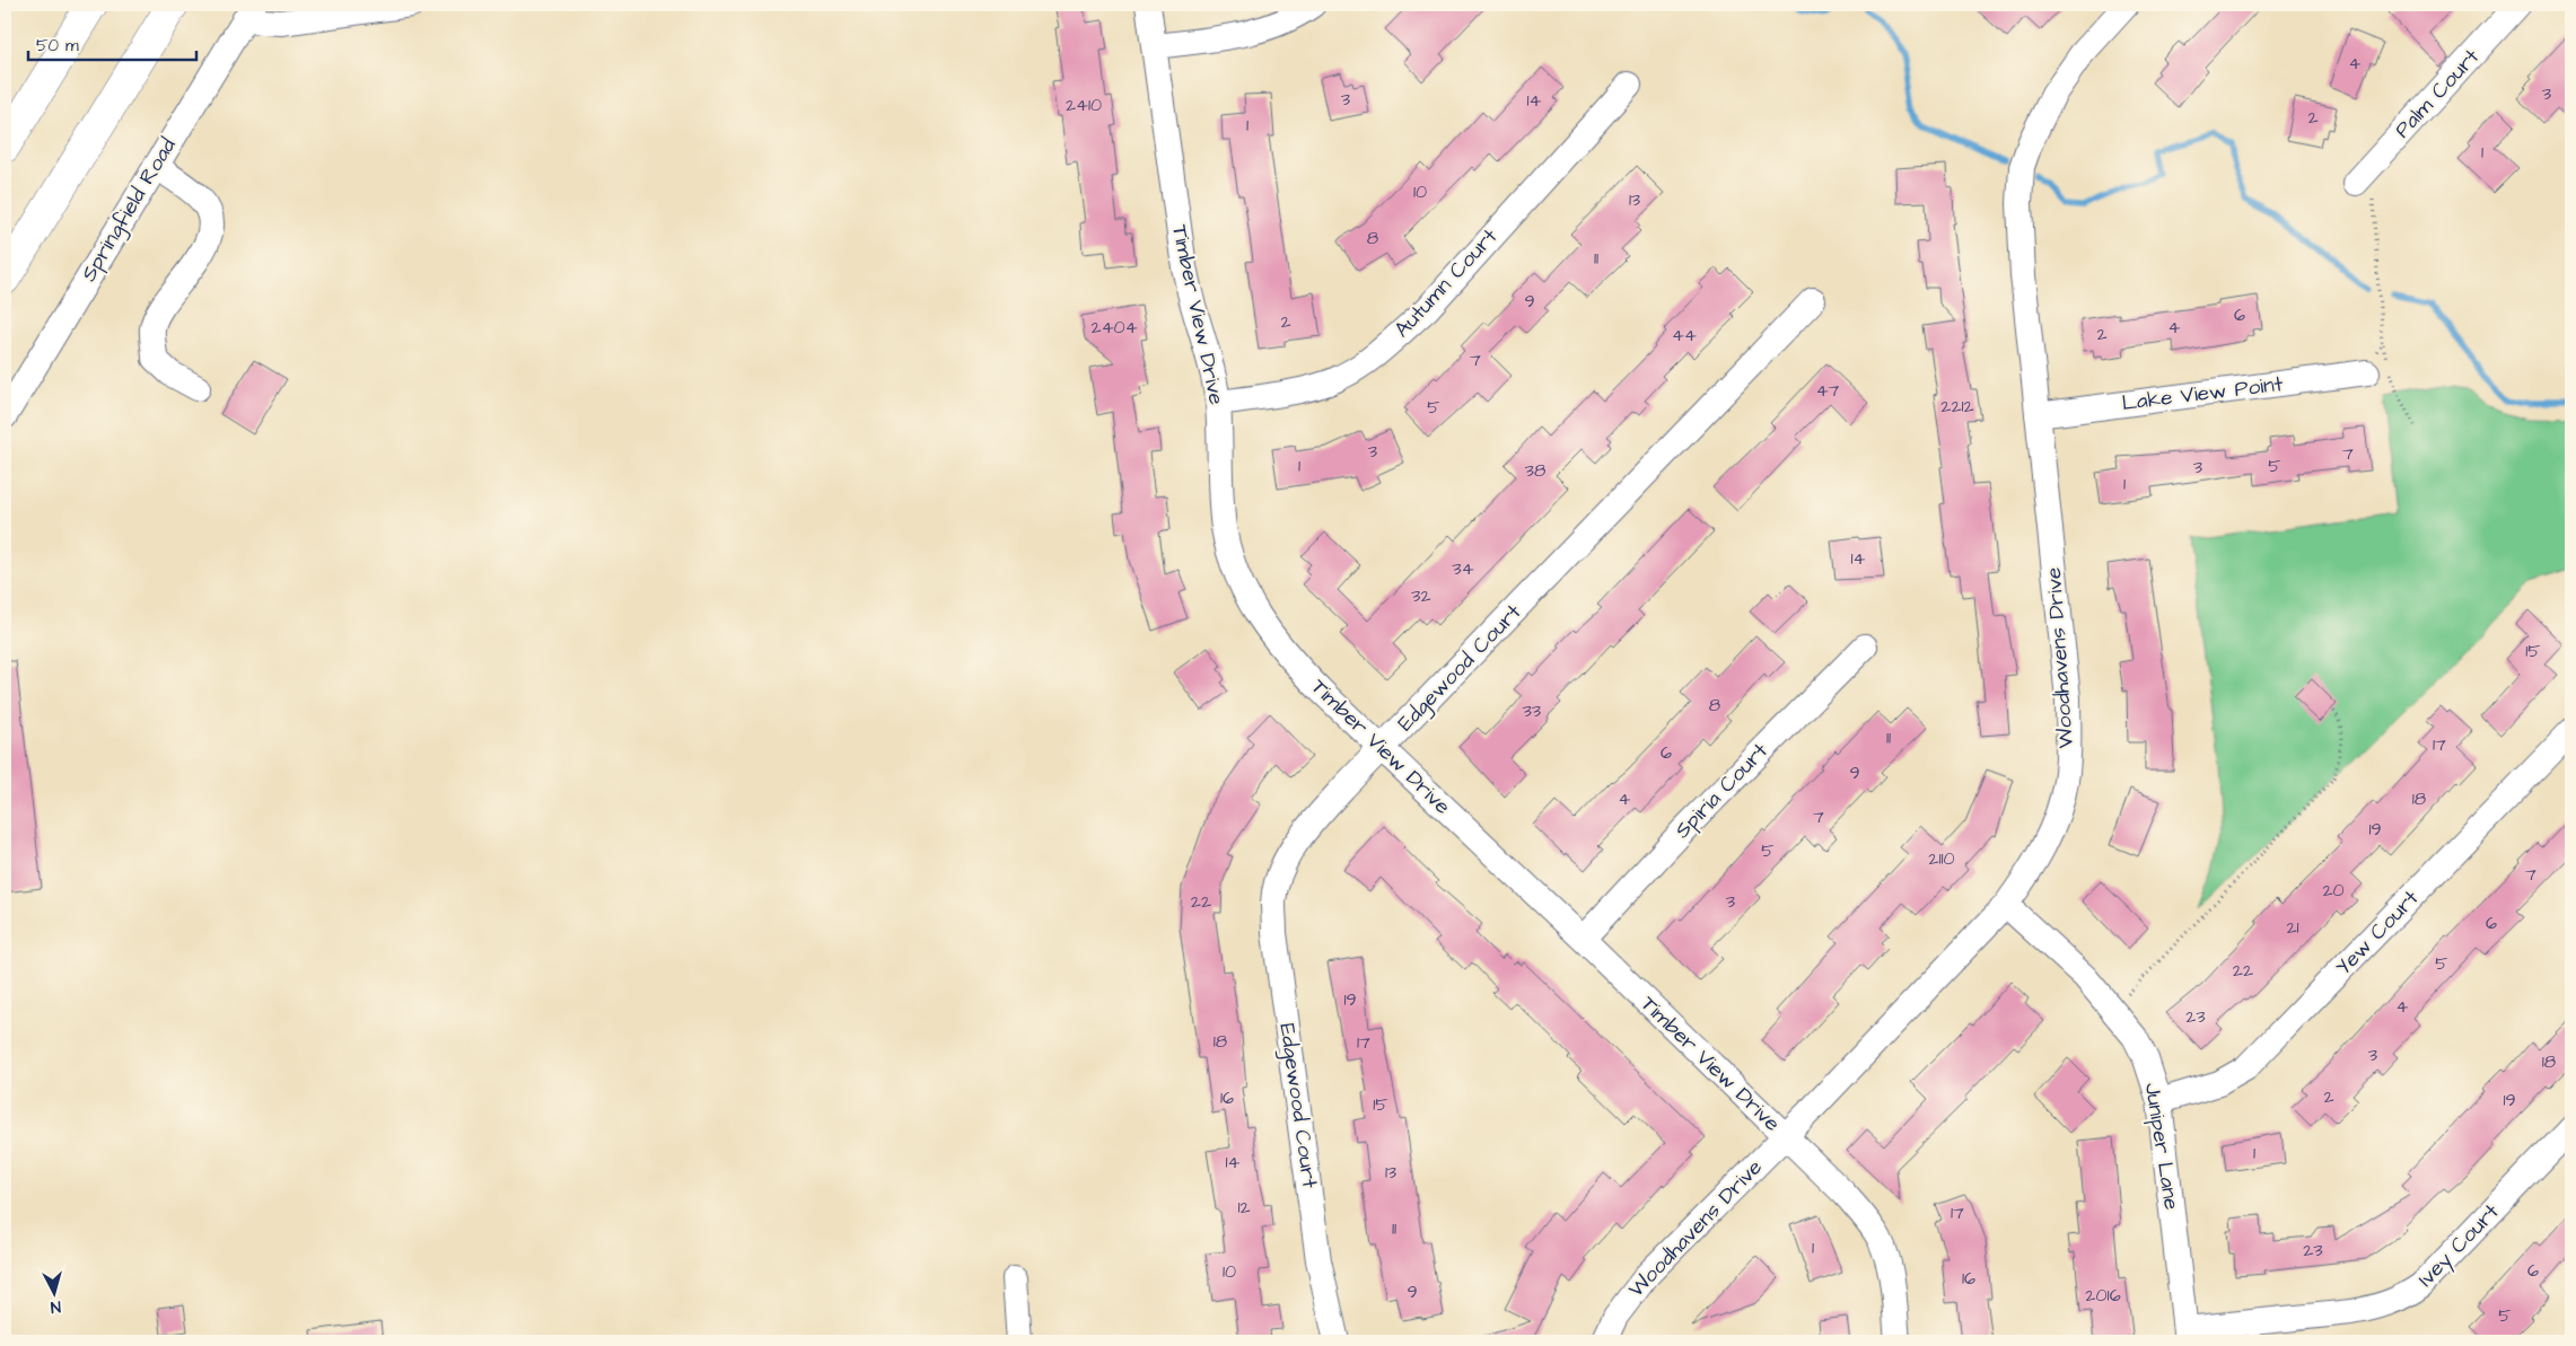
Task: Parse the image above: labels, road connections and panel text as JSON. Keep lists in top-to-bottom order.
{
  "streets": {
    "street": [
      "Palm Court",
      "Springfield Road",
      "Autumn Court",
      "Timber View Drive",
      "Lake View Point",
      "Woodhavens Drive",
      "Edgewood Court",
      "Spiria Court",
      "Yew Court",
      "Juniper Lane",
      "Ivey Court"
    ]
  },
  "crossings": [
    ["Autumn Court", "Timber View Drive"],
    ["Timber View Drive", "Woodhavens Drive"],
    ["Timber View Drive", "Edgewood Court"],
    ["Timber View Drive", "Spiria Court"],
    ["Lake View Point", "Woodhavens Drive"],
    ["Woodhavens Drive", "Juniper Lane"],
    ["Yew Court", "Juniper Lane"],
    ["Juniper Lane", "Ivey Court"]
  ],
  "house_numbers": [
    "4",
    "3",
    "3",
    "14",
    "2410",
    "2",
    "1",
    "1",
    "10",
    "13",
    "8",
    "11",
    "9",
    "6",
    "2",
    "2404",
    "4",
    "2",
    "44",
    "7",
    "47",
    "2212",
    "5",
    "3",
    "7",
    "1",
    "5",
    "3",
    "38",
    "1",
    "14",
    "34",
    "32",
    "15",
    "8",
    "33",
    "11",
    "17",
    "6",
    "9",
    "4",
    "18",
    "7",
    "19",
    "5",
    "2110",
    "7",
    "20",
    "22",
    "3",
    "6",
    "21",
    "5",
    "22",
    "19",
    "4",
    "23",
    "18",
    "17",
    "3",
    "18",
    "2",
    "16",
    "19",
    "15",
    "1",
    "14",
    "13",
    "12",
    "17",
    "11",
    "1",
    "23",
    "6",
    "10",
    "16",
    "9",
    "2016",
    "5"
  ],
  "scale_bar": "50 m",
  "north": "bottom"
}
